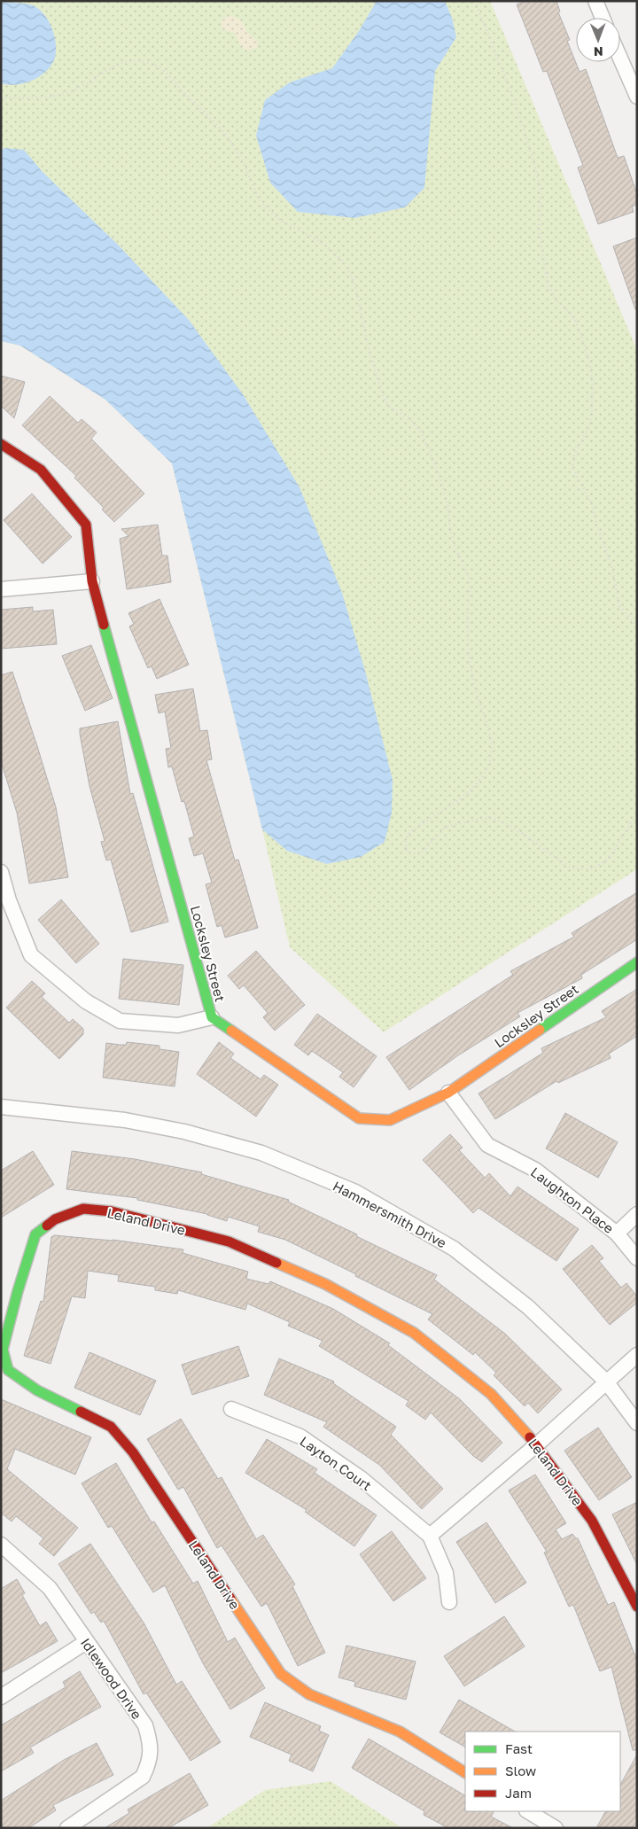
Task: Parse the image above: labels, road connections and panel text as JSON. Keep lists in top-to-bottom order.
{
  "streets": {
    "street": [
      "Locksley Street",
      "Laughton Place",
      "Hammersmith Drive",
      "Leland Drive",
      "Layton Court",
      "Idlewood Drive"
    ]
  },
  "crossings": [
    ["Locksley Street", "Laughton Place"]
  ],
  "legend": ["Fast", "Slow", "Jam"],
  "north": "bottom"
}
